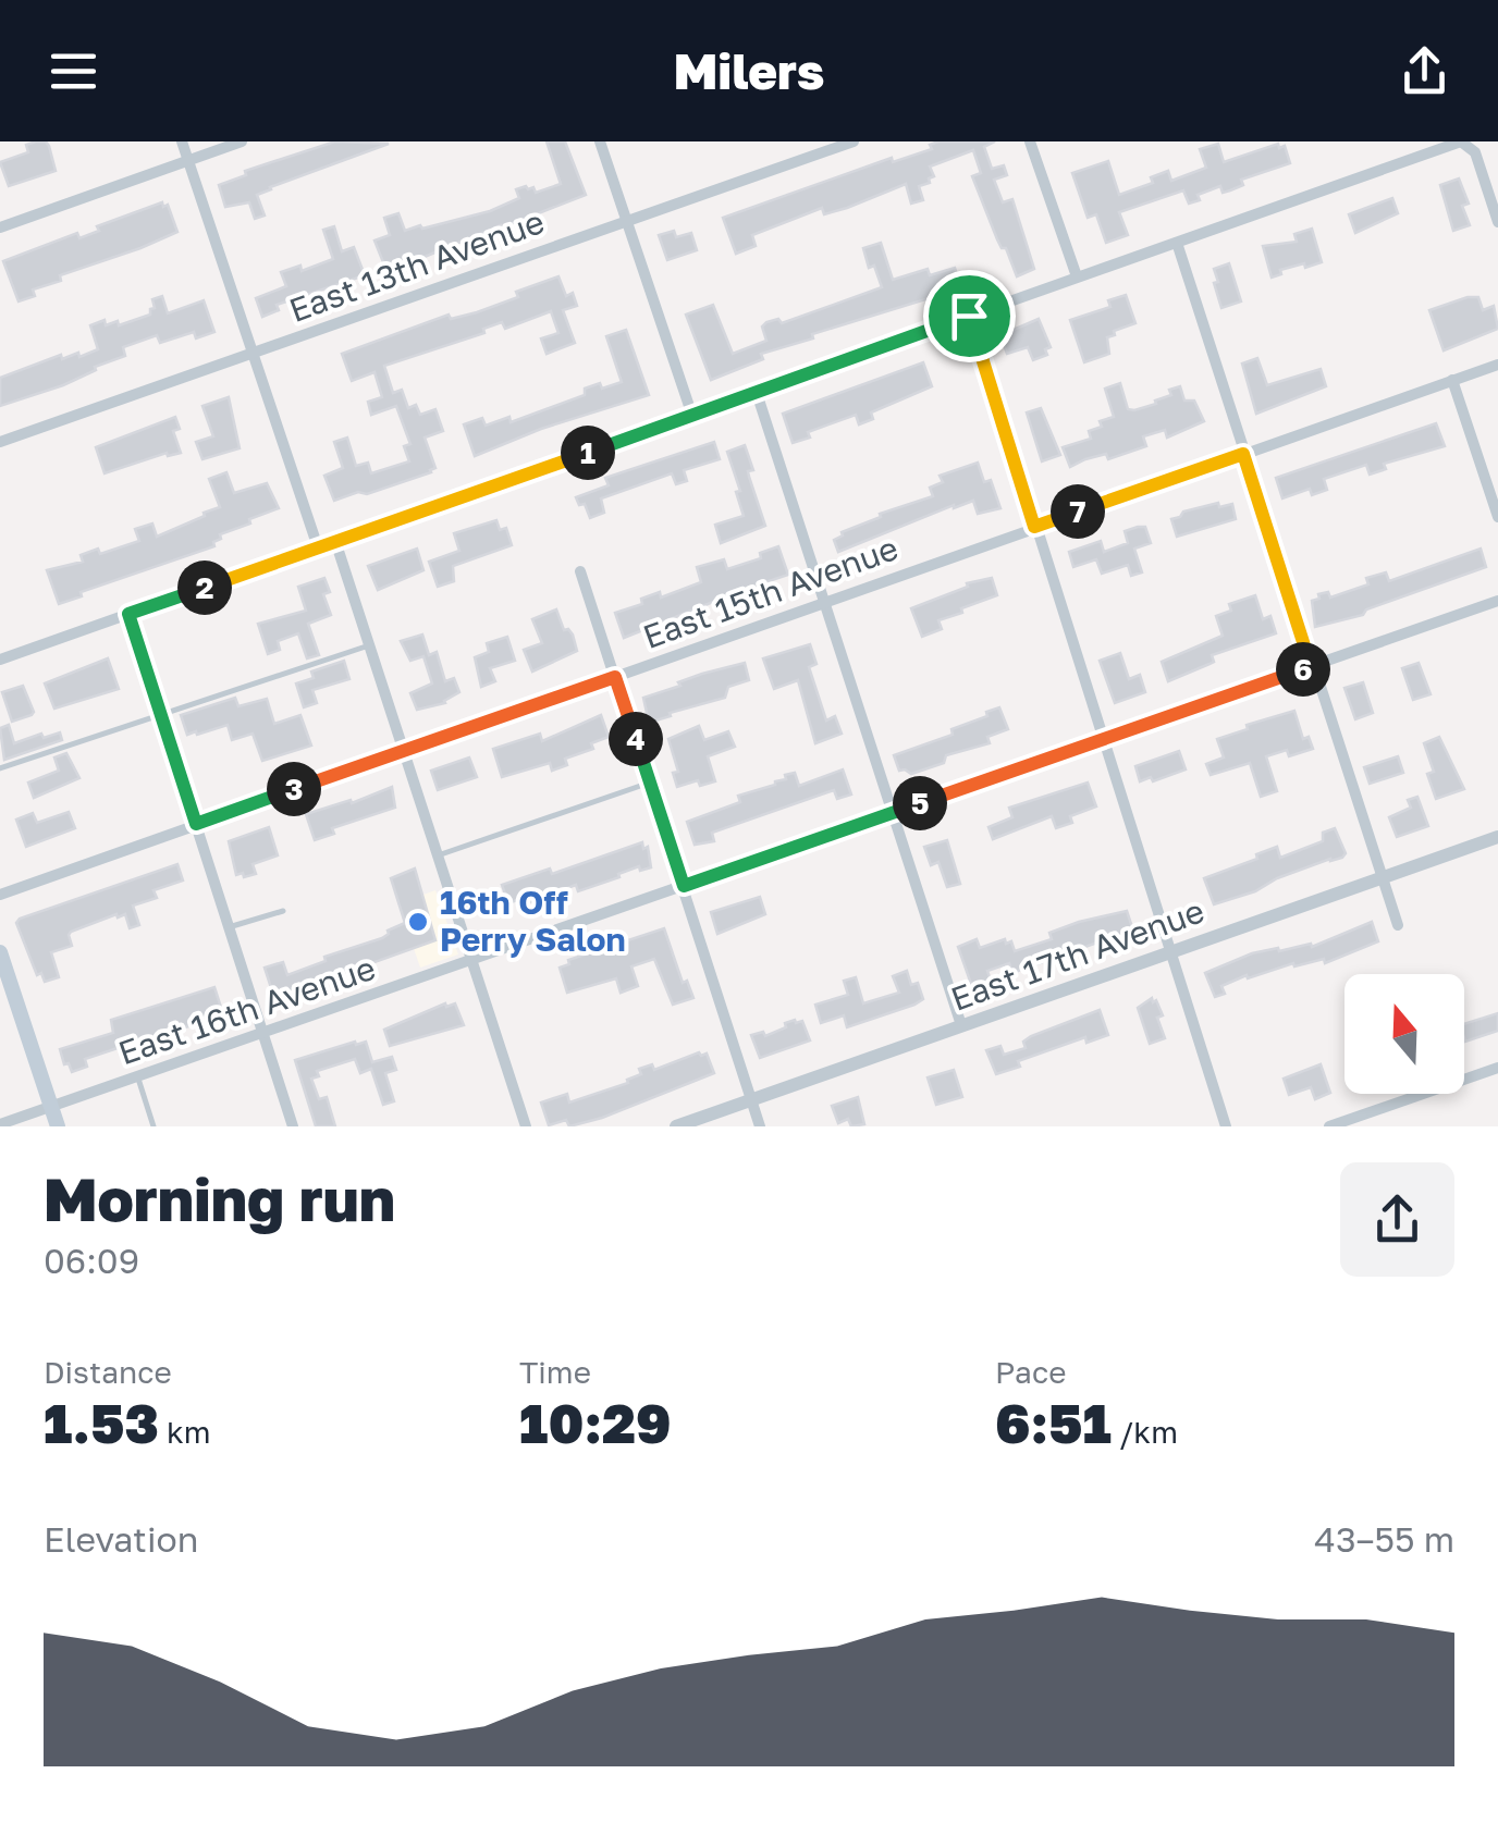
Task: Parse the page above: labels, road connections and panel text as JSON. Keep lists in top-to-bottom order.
{
  "streets": {
    "street": [
      "East 13th Avenue",
      "East 15th Avenue",
      "East 17th Avenue",
      "East 16th Avenue"
    ]
  },
  "places": ["16th Off Perry Salon"],
  "north": "top",
  "page": {
    "header": "Milers",
    "pins": [
      "1",
      "7",
      "2",
      "6",
      "4",
      "3",
      "5"
    ],
    "heading": ["Morning run", "06:09"],
    "stats": [
      ["Distance", "1.53 km"],
      ["Time", "10:29"],
      ["Pace", "6:51 /km"]
    ],
    "chart": ["Elevation", "43–55 m"]
  }
}
